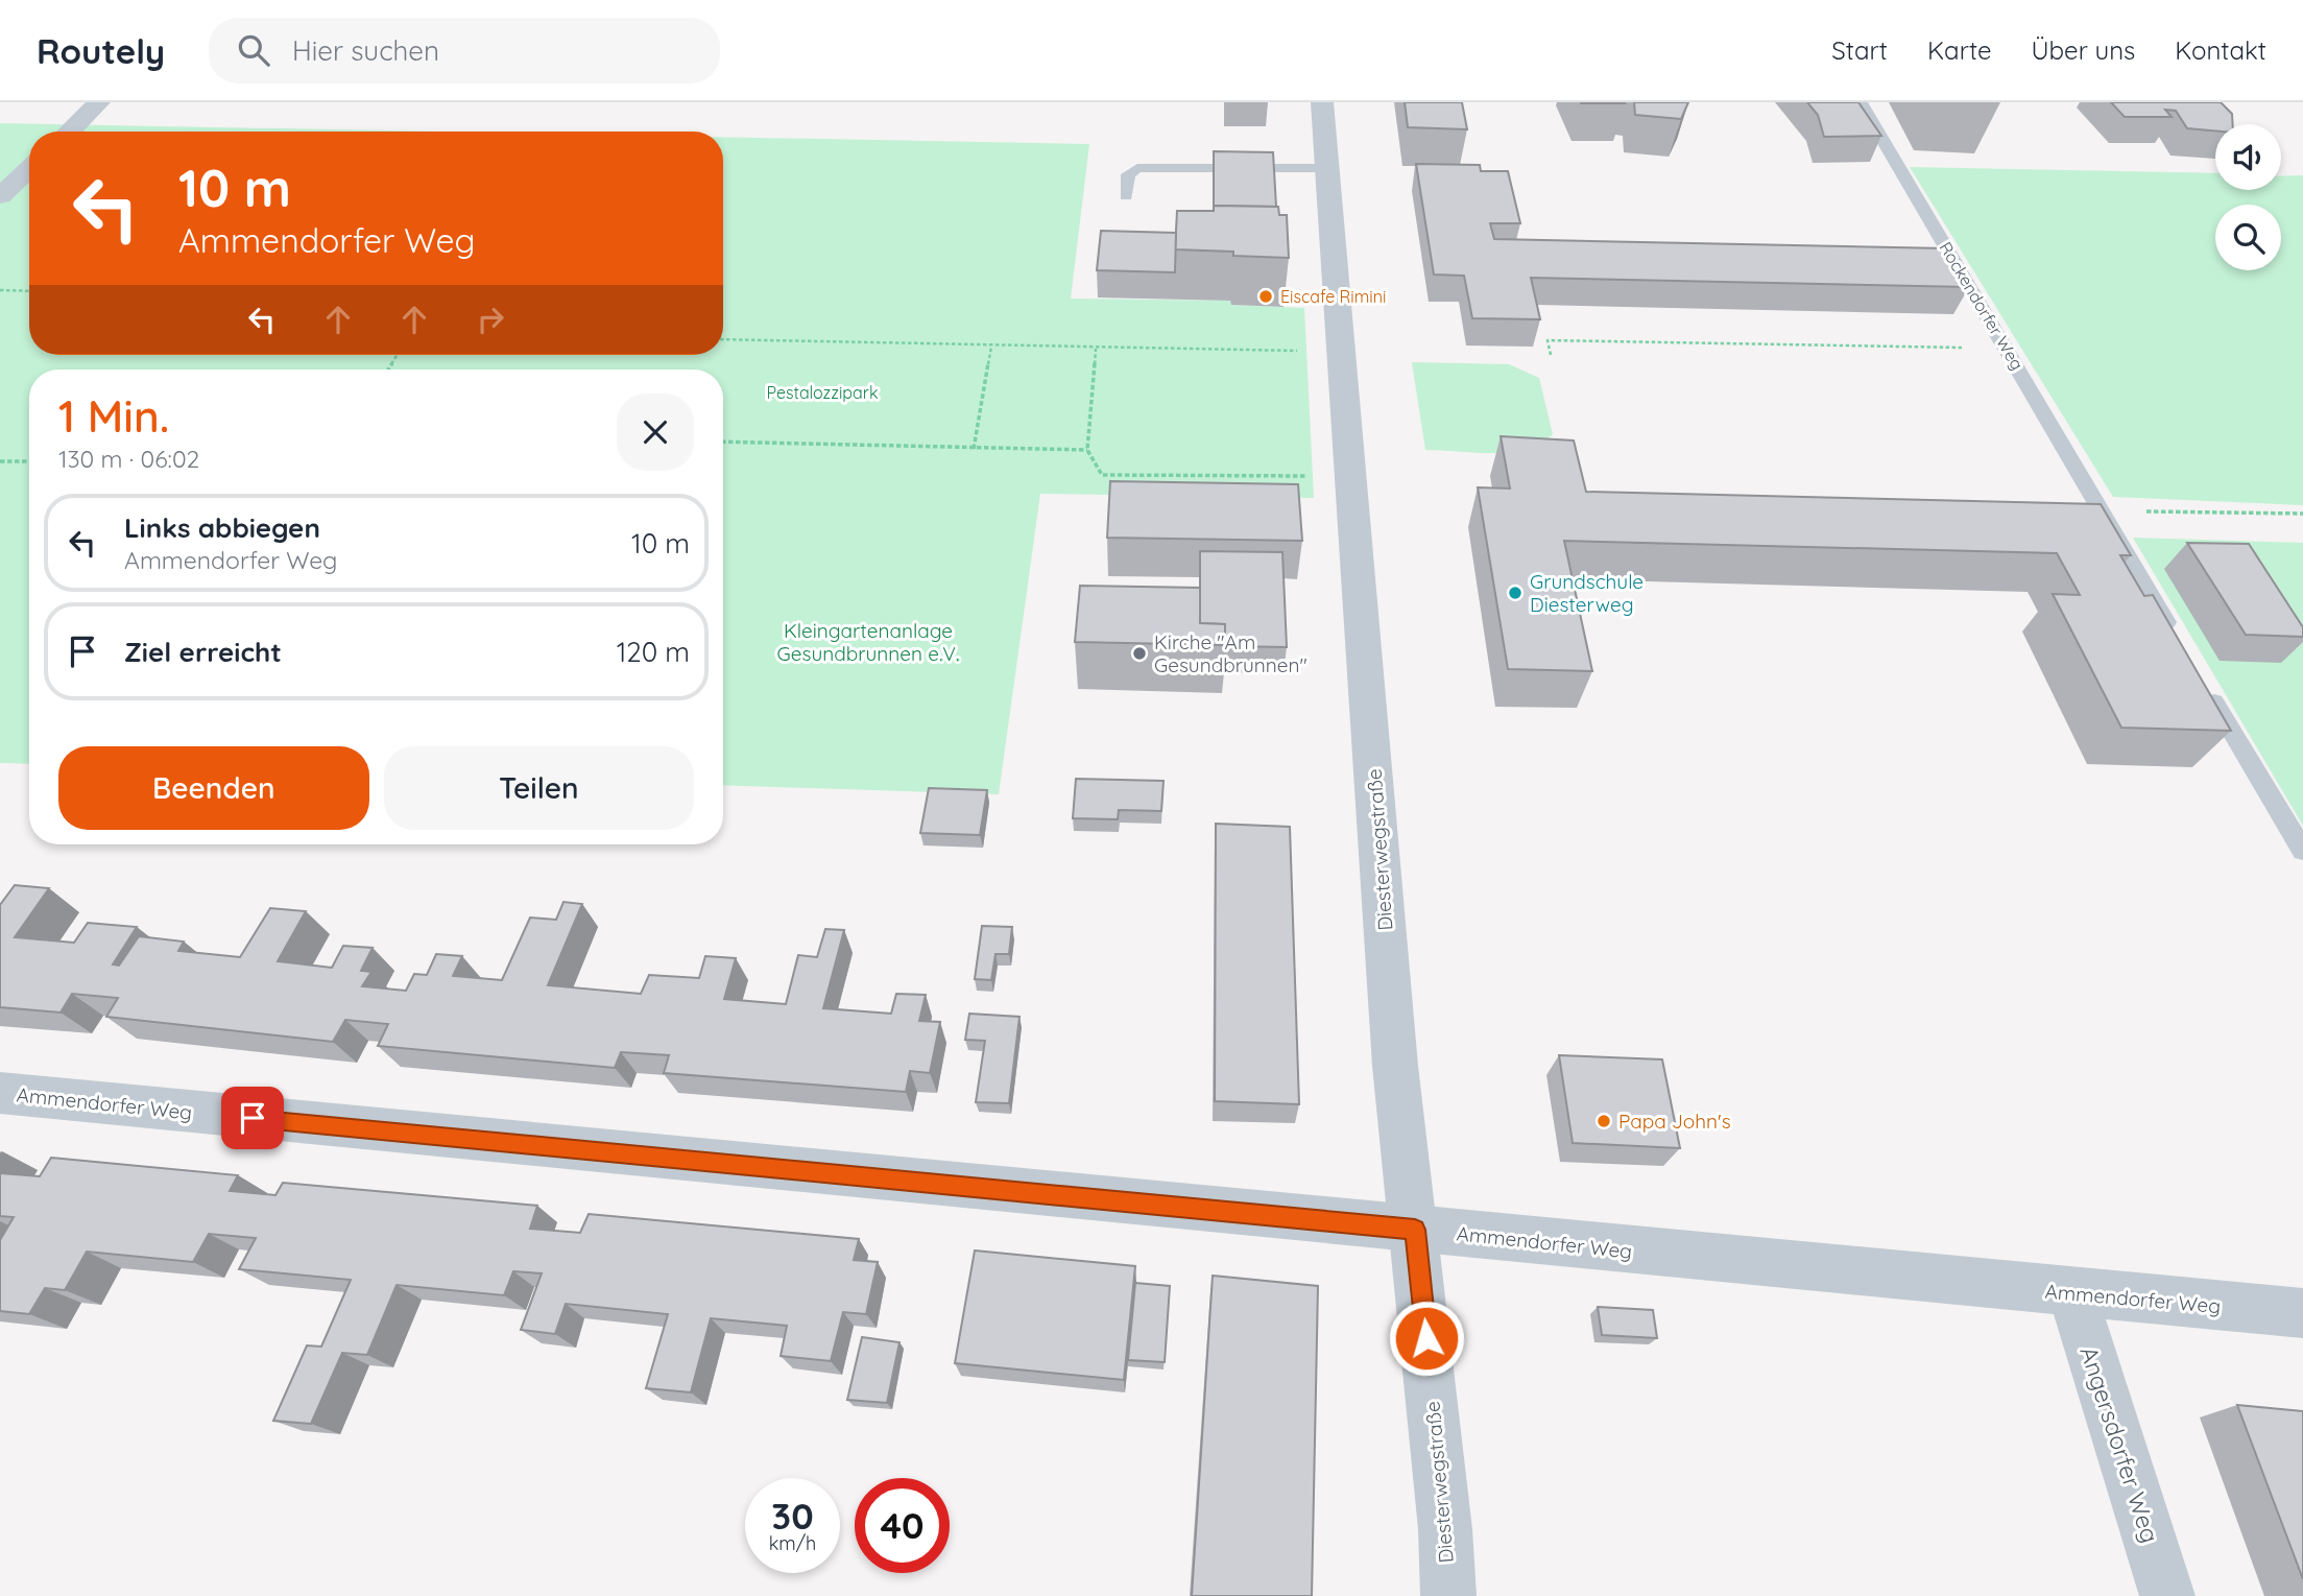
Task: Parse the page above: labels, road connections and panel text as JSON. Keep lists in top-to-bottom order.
{
  "streets": {
    "street": ["Diesterwegstraße", "Ammendorfer Weg", "Angersdorfer Weg"],
    "lane": ["Rockendorfer Weg"]
  },
  "crossings": [
    ["Diesterwegstraße", "Ammendorfer Weg"],
    ["Ammendorfer Weg", "Angersdorfer Weg"]
  ],
  "parks": ["Pestalozzipark", "Kleingartenanlage Gesundbrunnen e.V."],
  "places": [
    "Eiscafe Rimini",
    "Grundschule Diesterweg",
    "Kirche \"Am Gesundbrunnen\"",
    "Papa John's"
  ],
  "page": {
    "header": "Routely",
    "search": "Hier suchen",
    "nav": [
      "Start",
      "Karte",
      "Über uns",
      "Kontakt"
    ],
    "turn": ["10 m", "Ammendorfer Weg"],
    "heading": ["1 Min.", "130 m · 06:02"],
    "list": [
      {
        "name": "Links abbiegen",
        "note": "Ammendorfer Weg",
        "value": "10 m"
      },
      {
        "name": "Ziel erreicht",
        "value": "120 m"
      }
    ],
    "buttons": ["Beenden", "Teilen"],
    "speed": "30 km/h",
    "limit": "40"
  }
}
